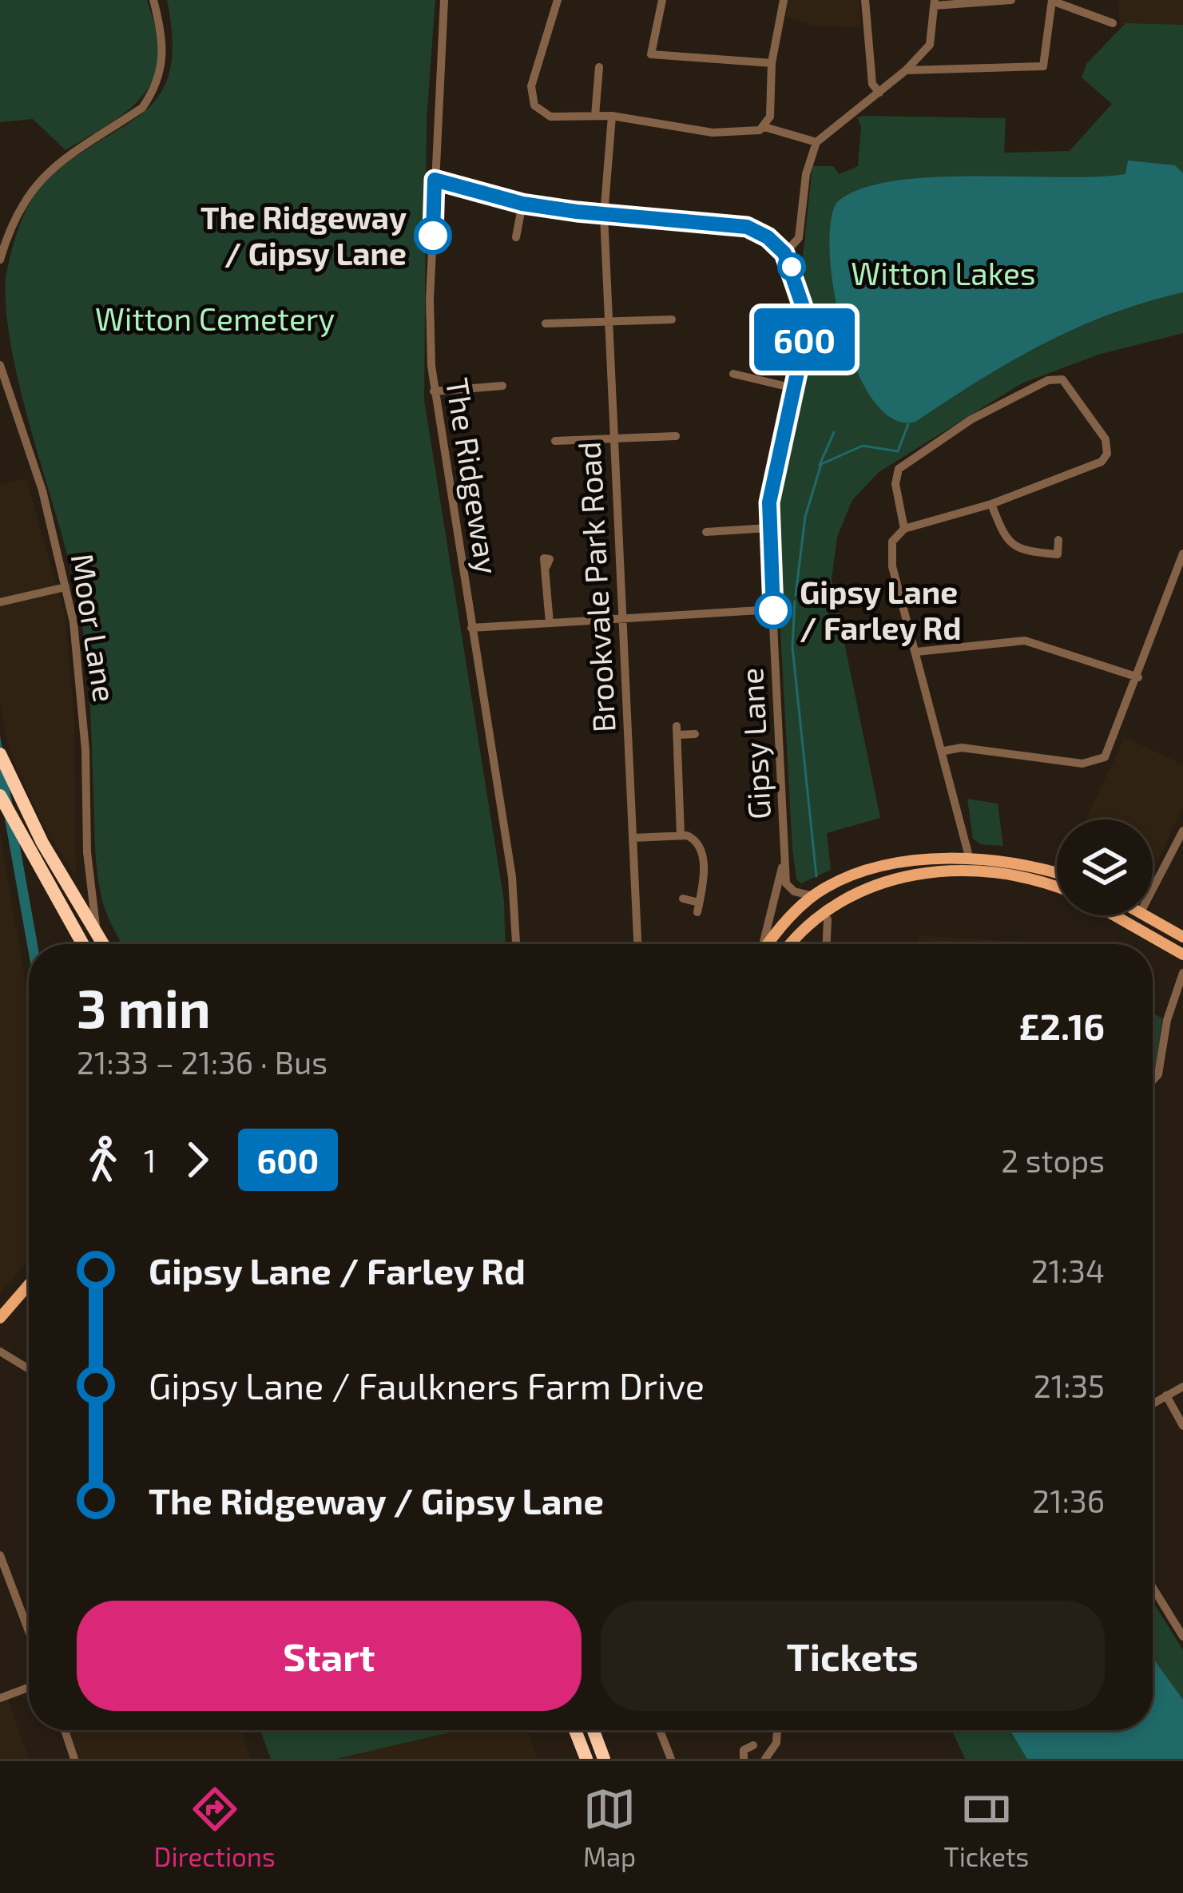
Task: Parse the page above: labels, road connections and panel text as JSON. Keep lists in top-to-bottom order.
{
  "streets": {
    "street": [
      "The Ridgeway",
      "Brookvale Park Road",
      "Moor Lane",
      "Gipsy Lane"
    ]
  },
  "parks": ["Witton Lakes", "Witton Cemetery"],
  "places": ["The Ridgeway / Gipsy Lane", "Gipsy Lane / Farley Rd"],
  "lines": ["bus line 600"],
  "page": {
    "on_map": "600",
    "heading": ["3 min", "21:33 – 21:36 · Bus", "£2.16"],
    "legs": ["1", "600", "2 stops"],
    "list": [
      {
        "name": "Gipsy Lane / Farley Rd",
        "value": "21:34"
      },
      {
        "name": "Gipsy Lane / Faulkners Farm Drive",
        "value": "21:35"
      },
      {
        "name": "The Ridgeway / Gipsy Lane",
        "value": "21:36"
      }
    ],
    "buttons": ["Start", "Tickets"],
    "tabs": ["Directions", "Map", "Tickets"]
  }
}
